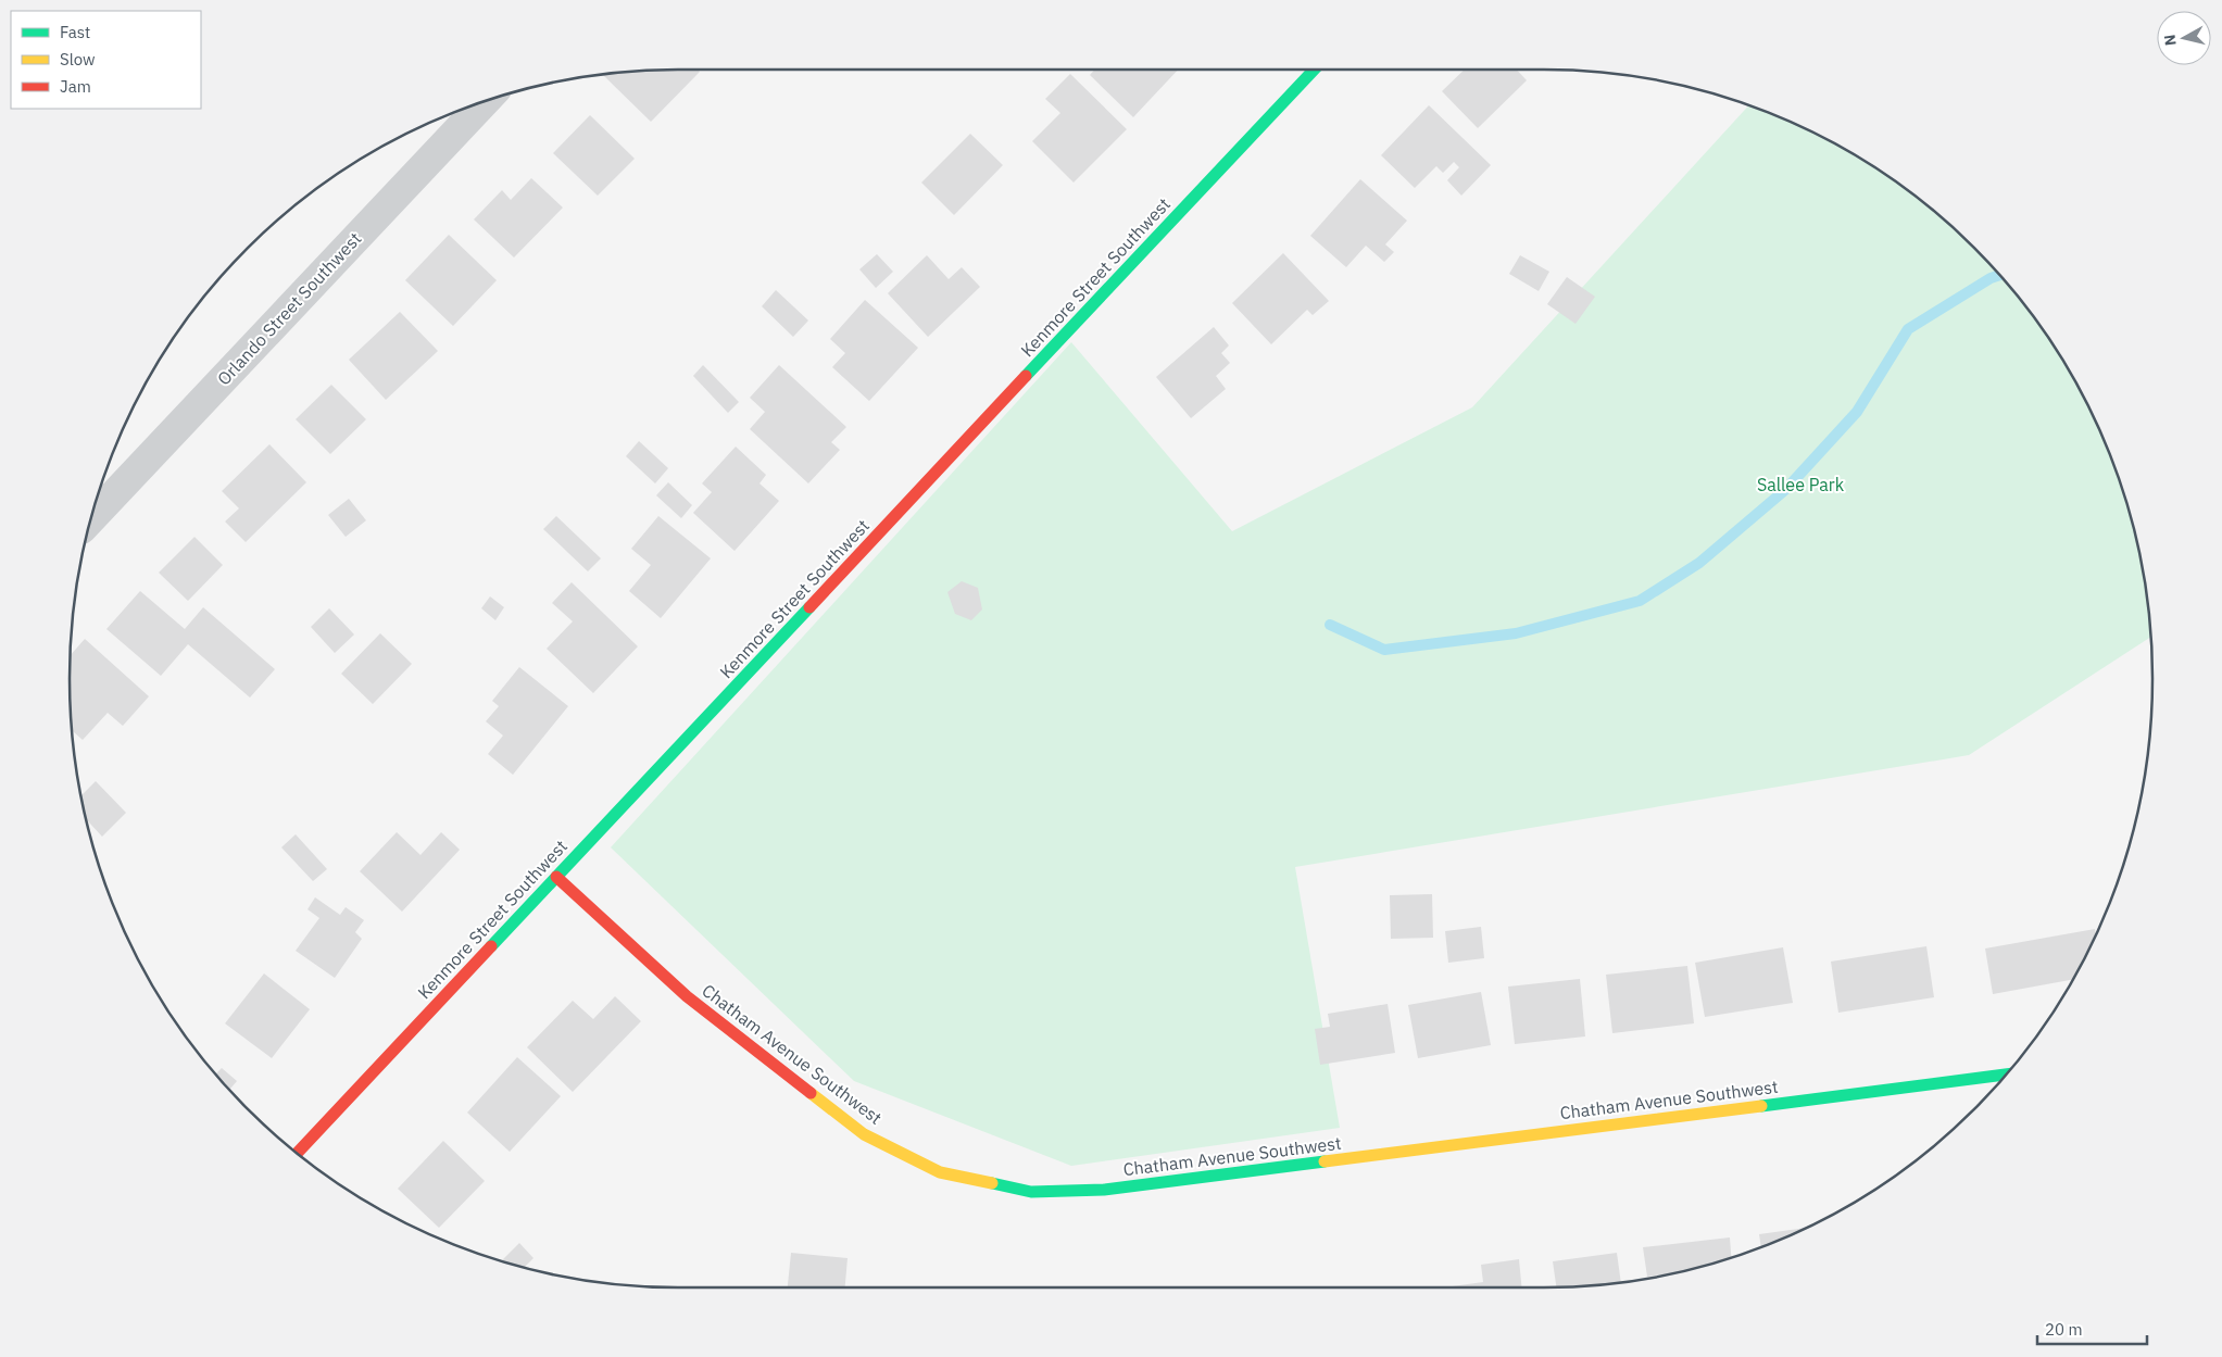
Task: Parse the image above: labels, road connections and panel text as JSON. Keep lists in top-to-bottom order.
{
  "streets": {
    "street": ["Kenmore Street Southwest", "Orlando Street Southwest", "Chatham Avenue Southwest"]
  },
  "crossings": [
    ["Kenmore Street Southwest", "Chatham Avenue Southwest"]
  ],
  "parks": ["Sallee Park"],
  "legend": ["Fast", "Slow", "Jam"],
  "scale_bar": "20 m",
  "north": "left"
}
